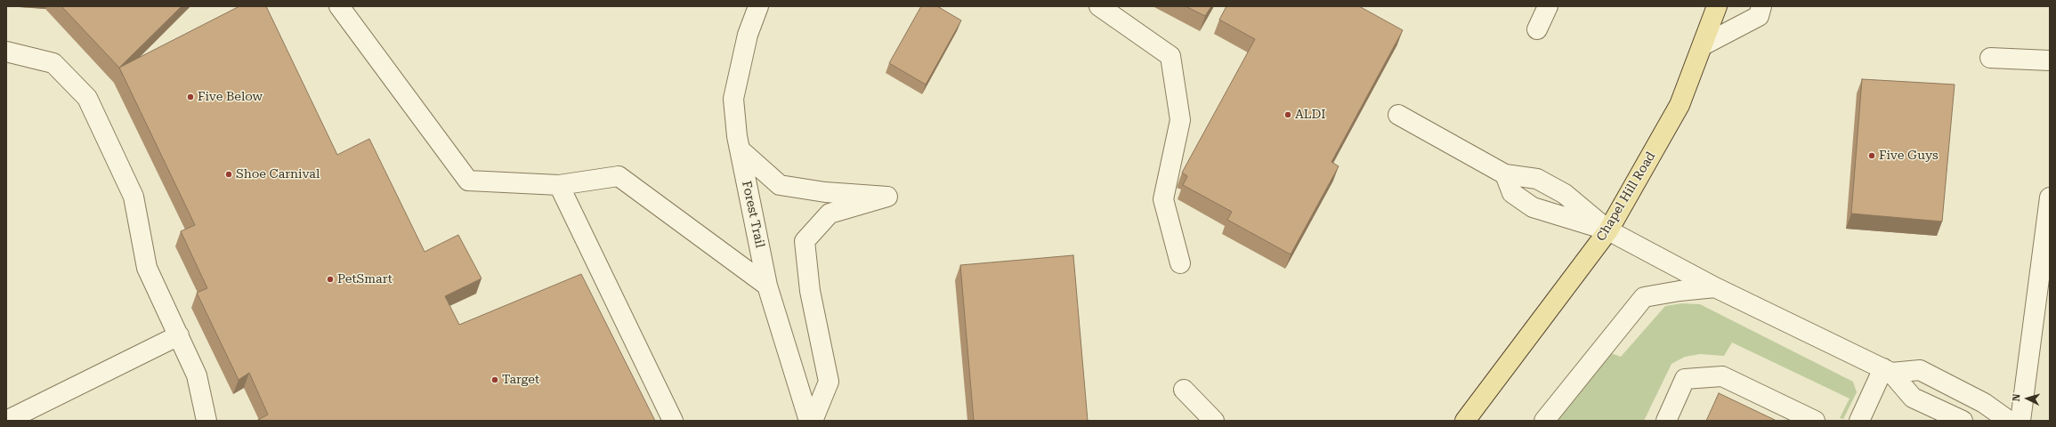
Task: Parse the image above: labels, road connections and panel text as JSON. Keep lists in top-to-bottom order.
{
  "streets": {
    "main road": ["Chapel Hill Road"],
    "street": ["Forest Trail"]
  },
  "places": [
    "Five Below",
    "ALDI",
    "Five Guys",
    "Shoe Carnival",
    "PetSmart",
    "Target"
  ],
  "north": "left"
}
